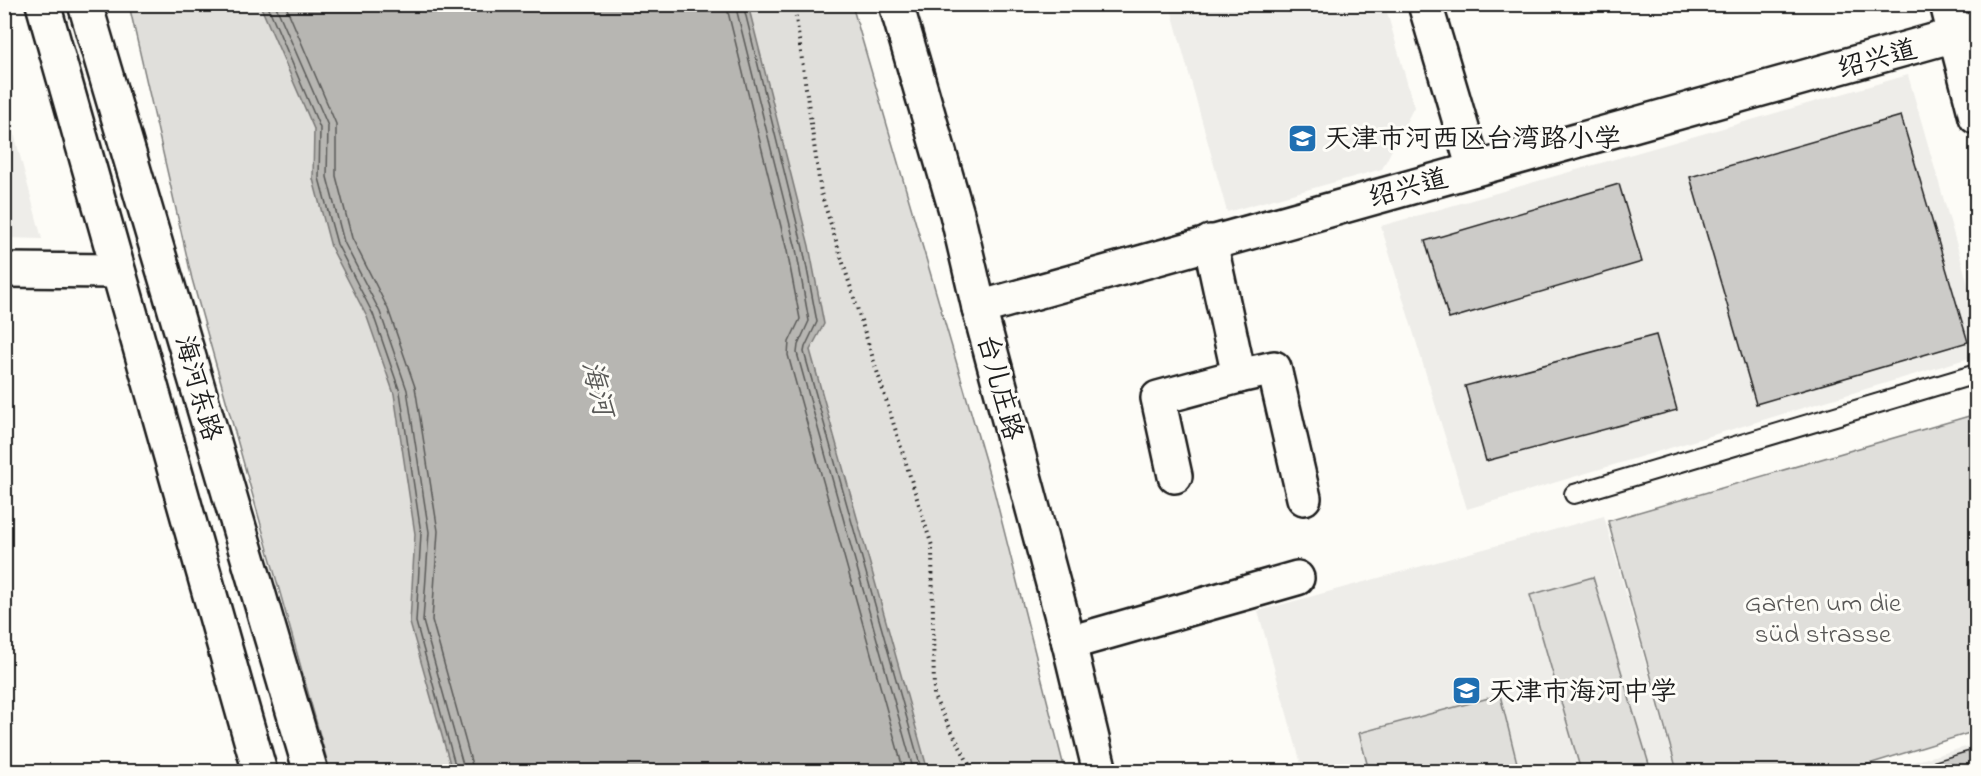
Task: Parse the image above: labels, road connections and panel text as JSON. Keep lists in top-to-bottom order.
{
  "streets": {
    "street": ["绍兴道", "台儿庄路", "海河东路"]
  },
  "crossings": [
    ["绍兴道", "台儿庄路"]
  ],
  "water": ["海河"],
  "parks": ["Garten um die süd strasse"],
  "places": {
    "school or university": ["天津市河西区台湾路小学", "天津市海河中学"]
  }
}
